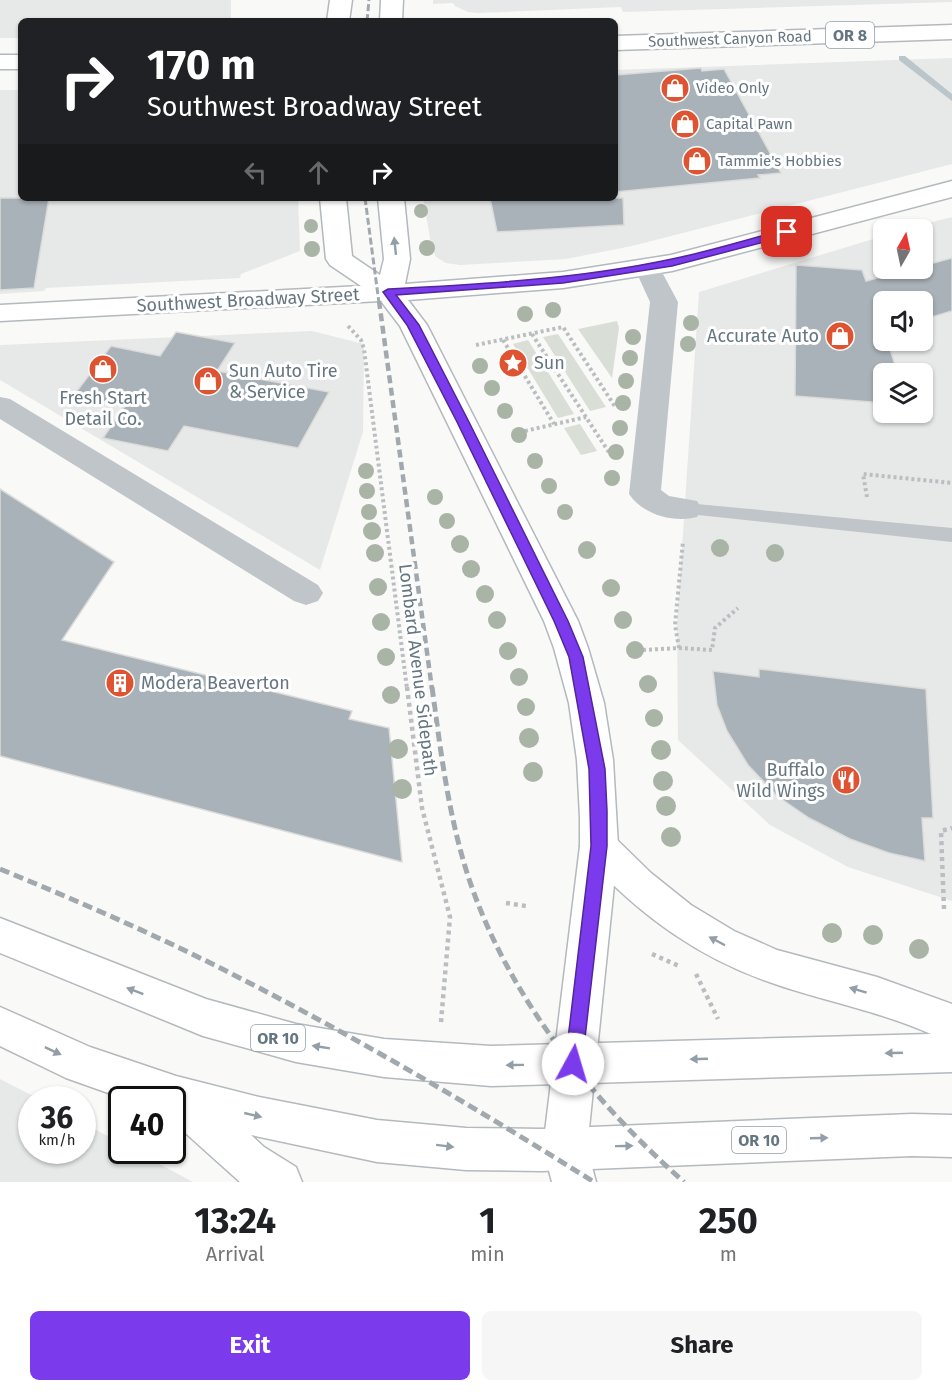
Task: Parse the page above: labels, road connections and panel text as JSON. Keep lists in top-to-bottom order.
{
  "streets": {
    "street": [
      "OR 8",
      "Southwest Canyon Road",
      "Southwest Broadway Street",
      "OR 10"
    ],
    "path": ["Lombard Avenue Sidepath"]
  },
  "places": {
    "shop": [
      "Video Only",
      "Capital Pawn",
      "Tammie's Hobbies",
      "Accurate Auto",
      "Fresh Start Detail Co.",
      "Sun Auto Tire & Service"
    ],
    "place": ["Sun"],
    "building": ["Modera Beaverton"],
    "restaurant": ["Buffalo Wild Wings"]
  },
  "north": "top",
  "page": {
    "turn": ["170 m", "Southwest Broadway Street"],
    "speed": "36 km/h",
    "limit": "40",
    "eta": [
      "13:24",
      "Arrival",
      "1",
      "min",
      "250",
      "m"
    ],
    "buttons": ["Exit", "Share"]
  }
}
